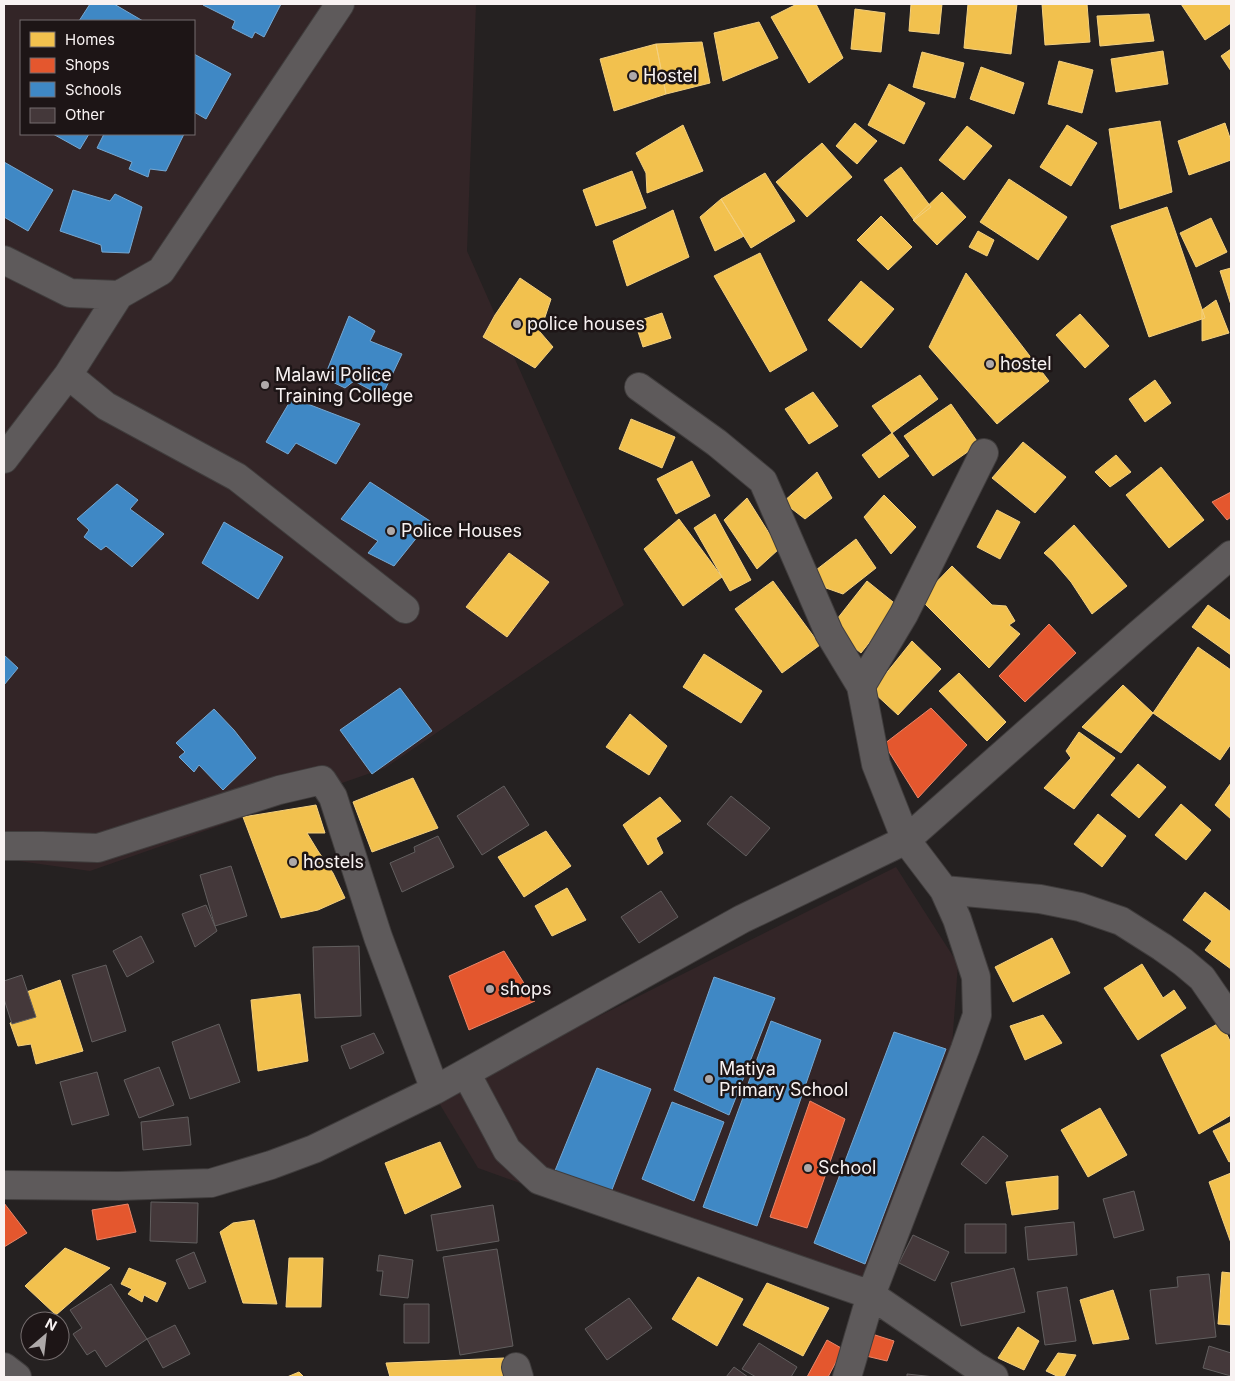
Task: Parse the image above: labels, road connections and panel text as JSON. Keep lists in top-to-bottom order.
{
  "places": [
    "Hostel",
    "police houses",
    "hostel",
    "Malawi Police Training College",
    "Police Houses",
    "hostels",
    "shops",
    "Matiya Primary School",
    "School"
  ],
  "legend": [
    "Homes",
    "Shops",
    "Schools",
    "Other"
  ],
  "north": "top right"
}
